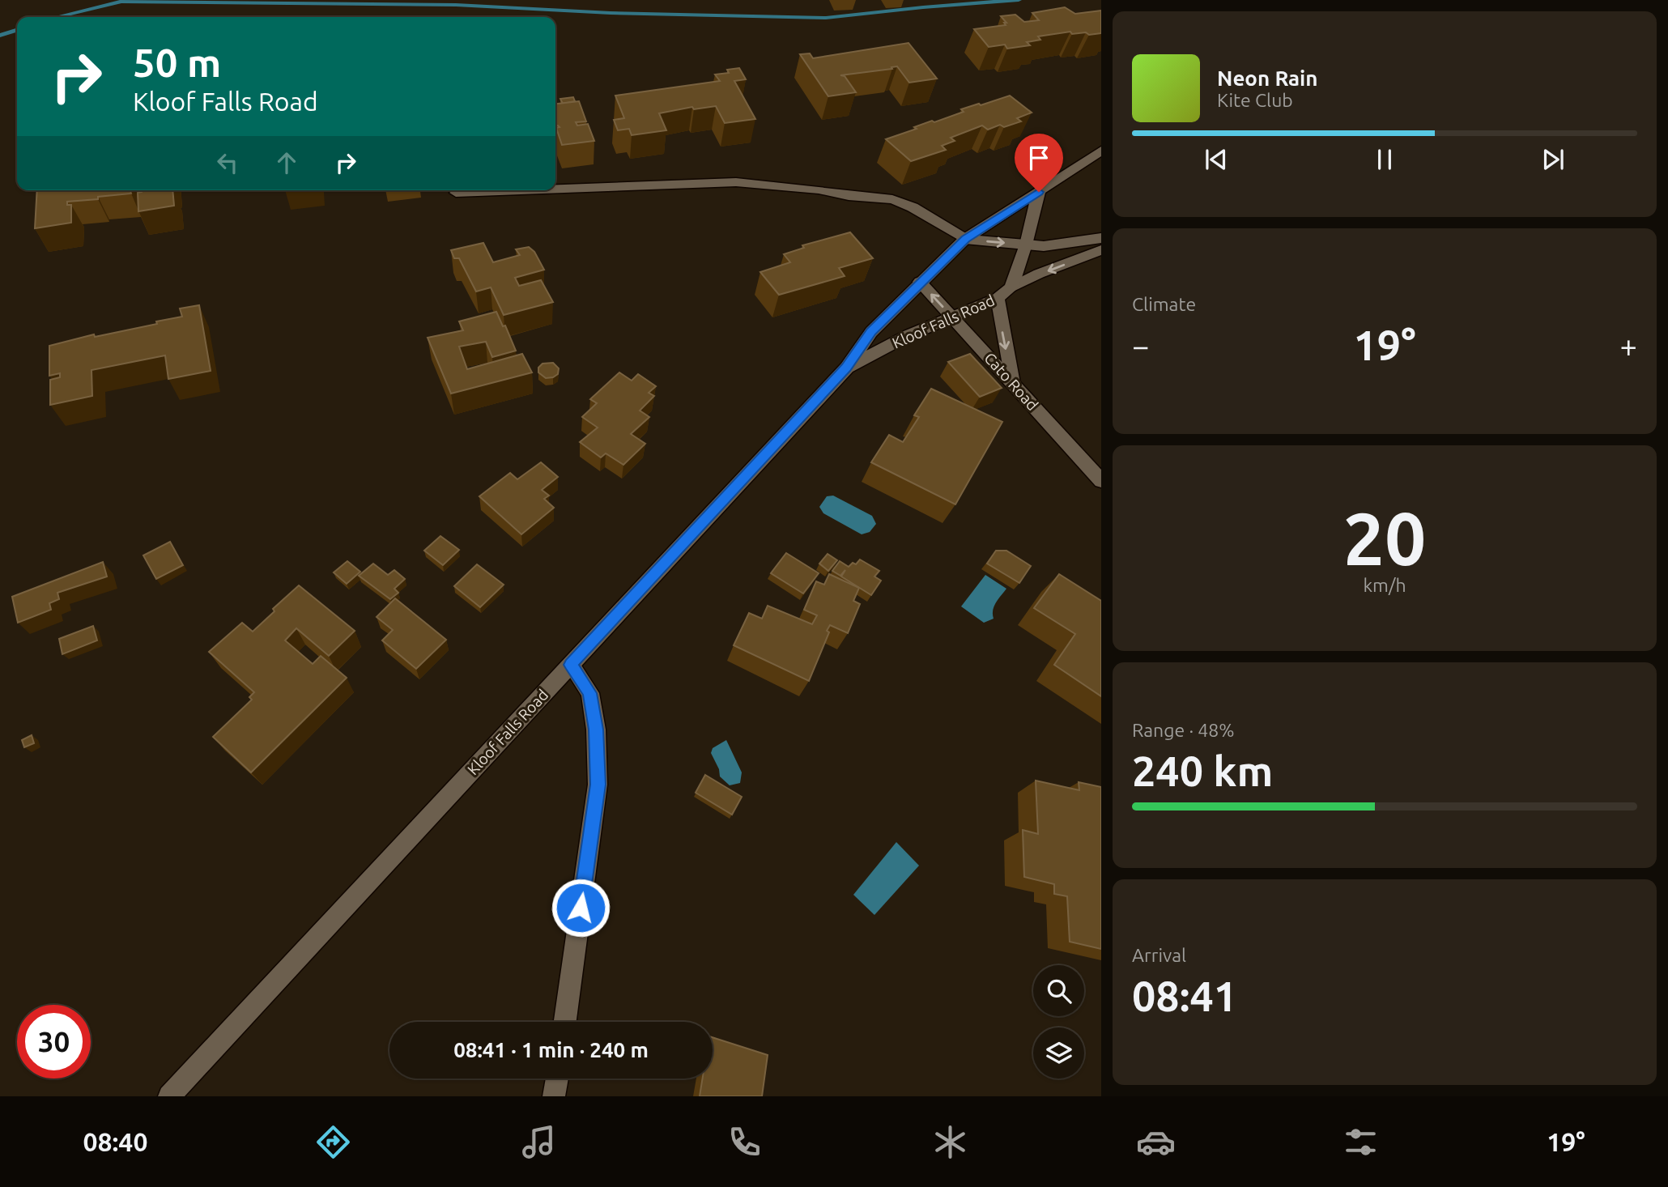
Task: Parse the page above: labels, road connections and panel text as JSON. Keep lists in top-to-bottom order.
{
  "streets": {
    "main road": ["Kloof Falls Road", "Cato Road"]
  },
  "crossings": [
    ["Kloof Falls Road", "Cato Road"]
  ],
  "page": {
    "turn": ["50 m", "Kloof Falls Road"],
    "song": ["Neon Rain", "Kite Club"],
    "tile": [
      "Climate",
      ["20", "km/h"],
      ["Range · 48%", "240 km"],
      ["Arrival", "08:41"]
    ],
    "heat": ["−", "19°", "+"],
    "limit": "30",
    "trip": "08:41 · 1 min · 240 m",
    "tabs": ["08:40", "19°"]
  }
}
